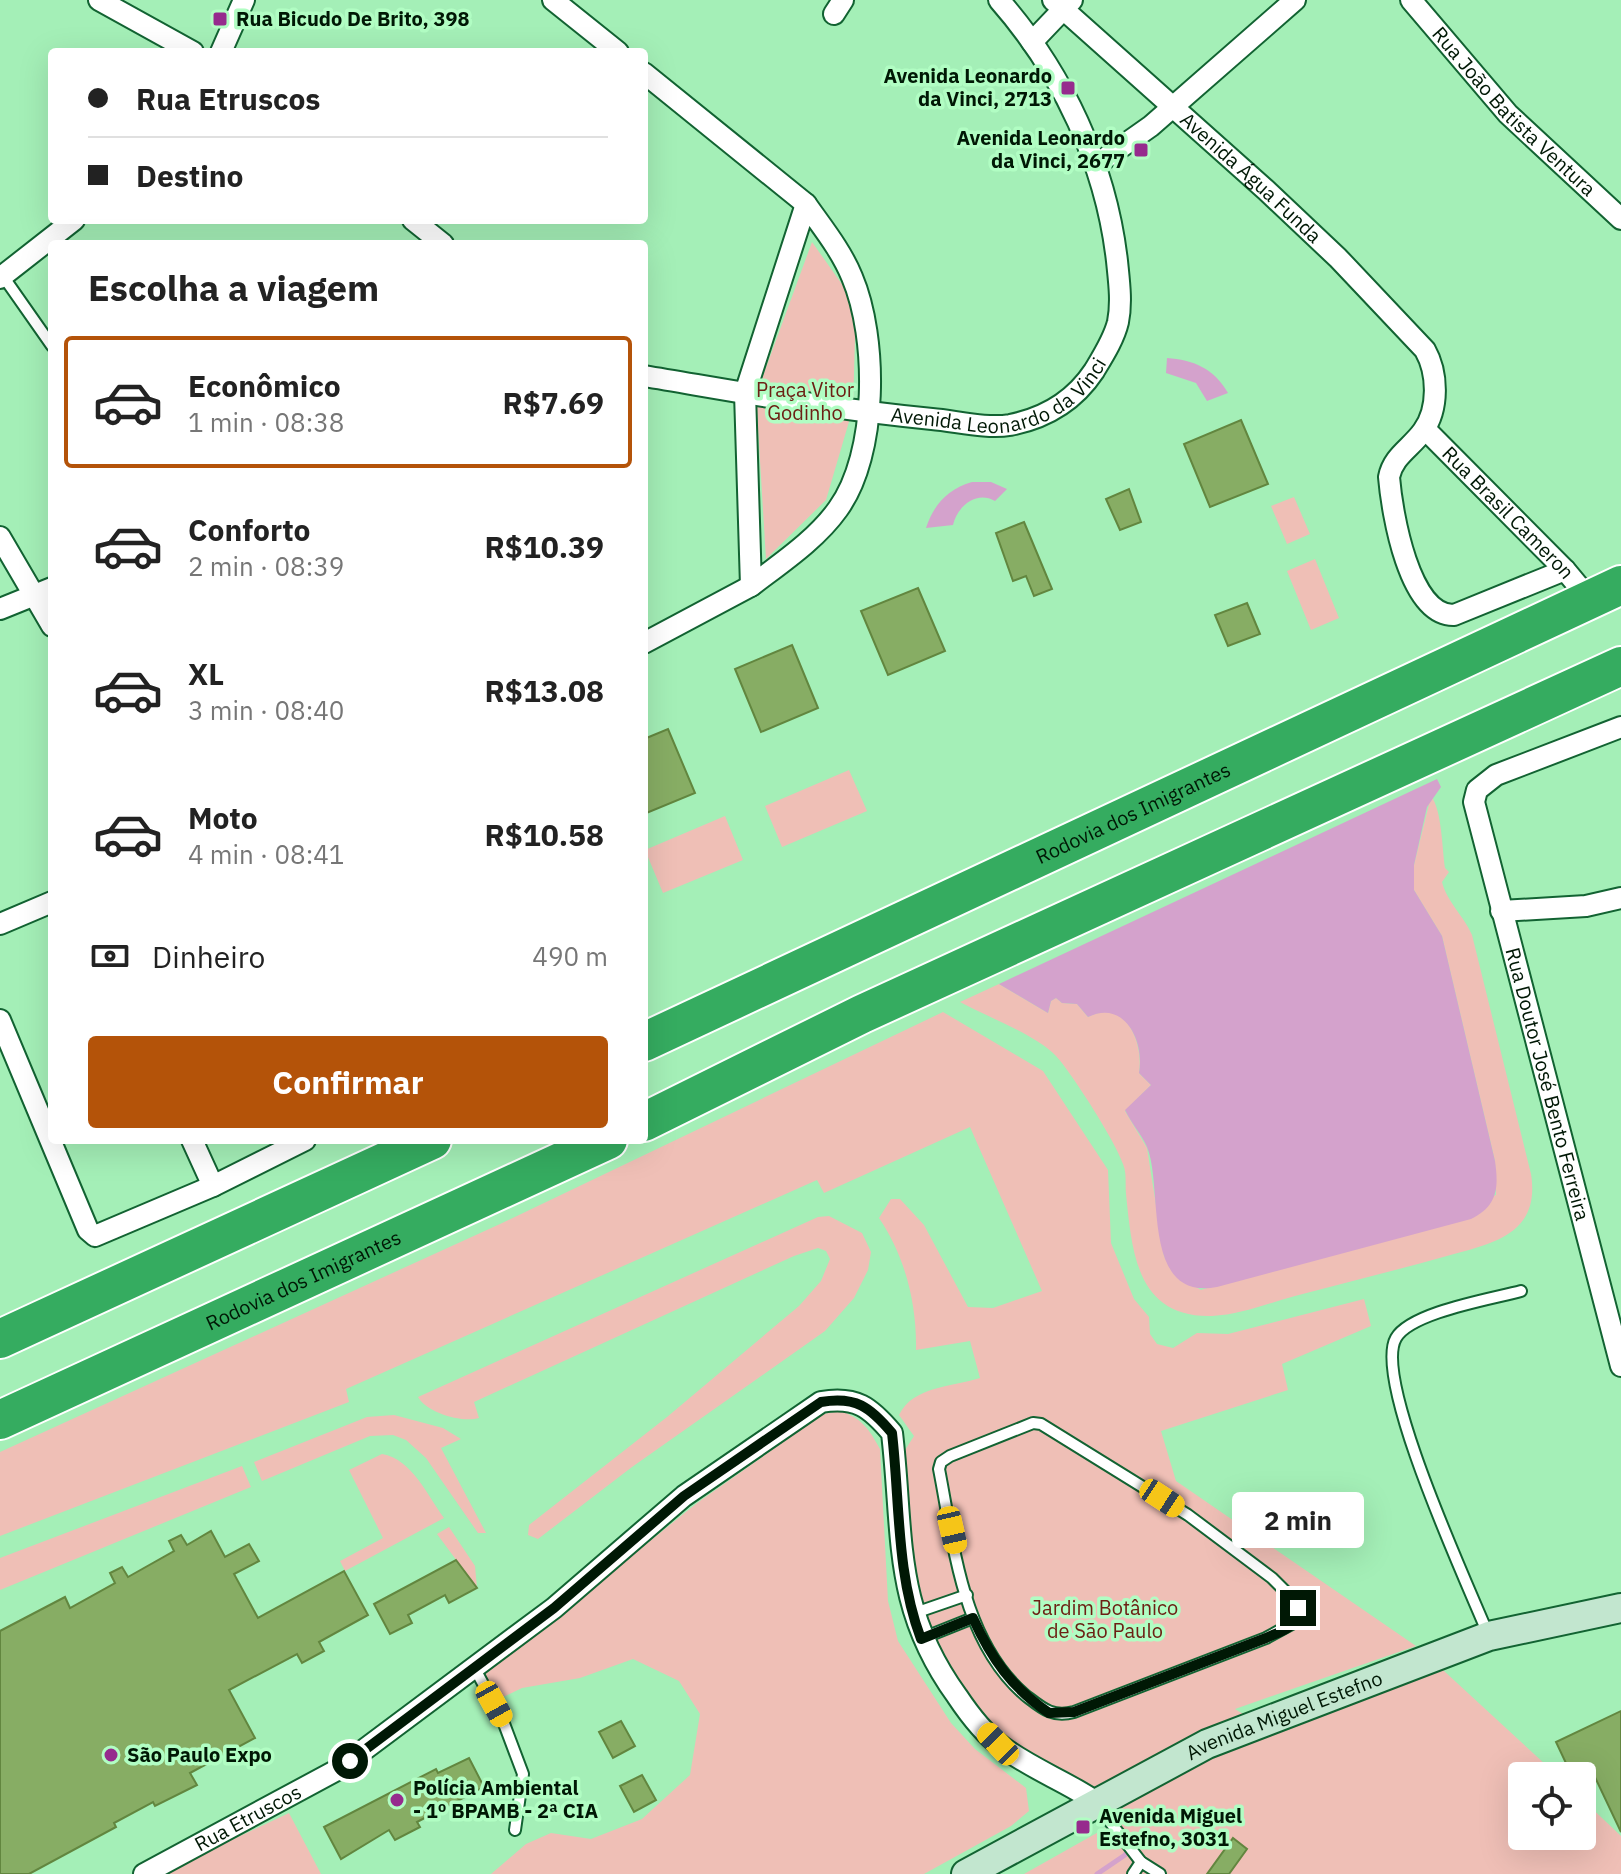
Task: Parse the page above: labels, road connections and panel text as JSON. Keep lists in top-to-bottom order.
{
  "streets": {
    "highway": ["Rodovia dos Imigrantes"],
    "main road": ["Avenida Miguel Estefno"],
    "street": [
      "Rua João Batista Ventura",
      "Avenida Água Funda",
      "Avenida Leonardo da Vinci",
      "Rua Brasil Cameron",
      "Rua Doutor José Bento Ferreira",
      "Rua Etruscos"
    ]
  },
  "crossings": [
    ["Avenida Água Funda", "Rua Brasil Cameron"],
    ["Rua Brasil Cameron", "Rodovia dos Imigrantes"],
    ["Avenida Miguel Estefno", "Rua Etruscos"]
  ],
  "parks": ["Praça Vitor Godinho", "Jardim Botânico de São Paulo"],
  "places": {
    "transit": [
      "Rua Bicudo De Brito, 398",
      "Avenida Leonardo da Vinci, 2713",
      "Avenida Leonardo da Vinci, 2677",
      "Avenida Miguel Estefno, 3031"
    ],
    "other": ["São Paulo Expo", "Polícia Ambiental - 1º BPAMB - 2ª CIA"]
  },
  "page": {
    "banner": ["Rua Etruscos", "Destino"],
    "heading": "Escolha a viagem",
    "list": [
      {
        "name": "Econômico",
        "note": "1 min · 08:38",
        "value": "R$7.69"
      },
      {
        "name": "Conforto",
        "note": "2 min · 08:39",
        "value": "R$10.39"
      },
      {
        "name": "XL",
        "note": "3 min · 08:40",
        "value": "R$13.08"
      },
      {
        "name": "Moto",
        "note": "4 min · 08:41",
        "value": "R$10.58"
      }
    ],
    "pay": ["Dinheiro", "490 m"],
    "buttons": "Confirmar",
    "bubble": "2 min"
  }
}
